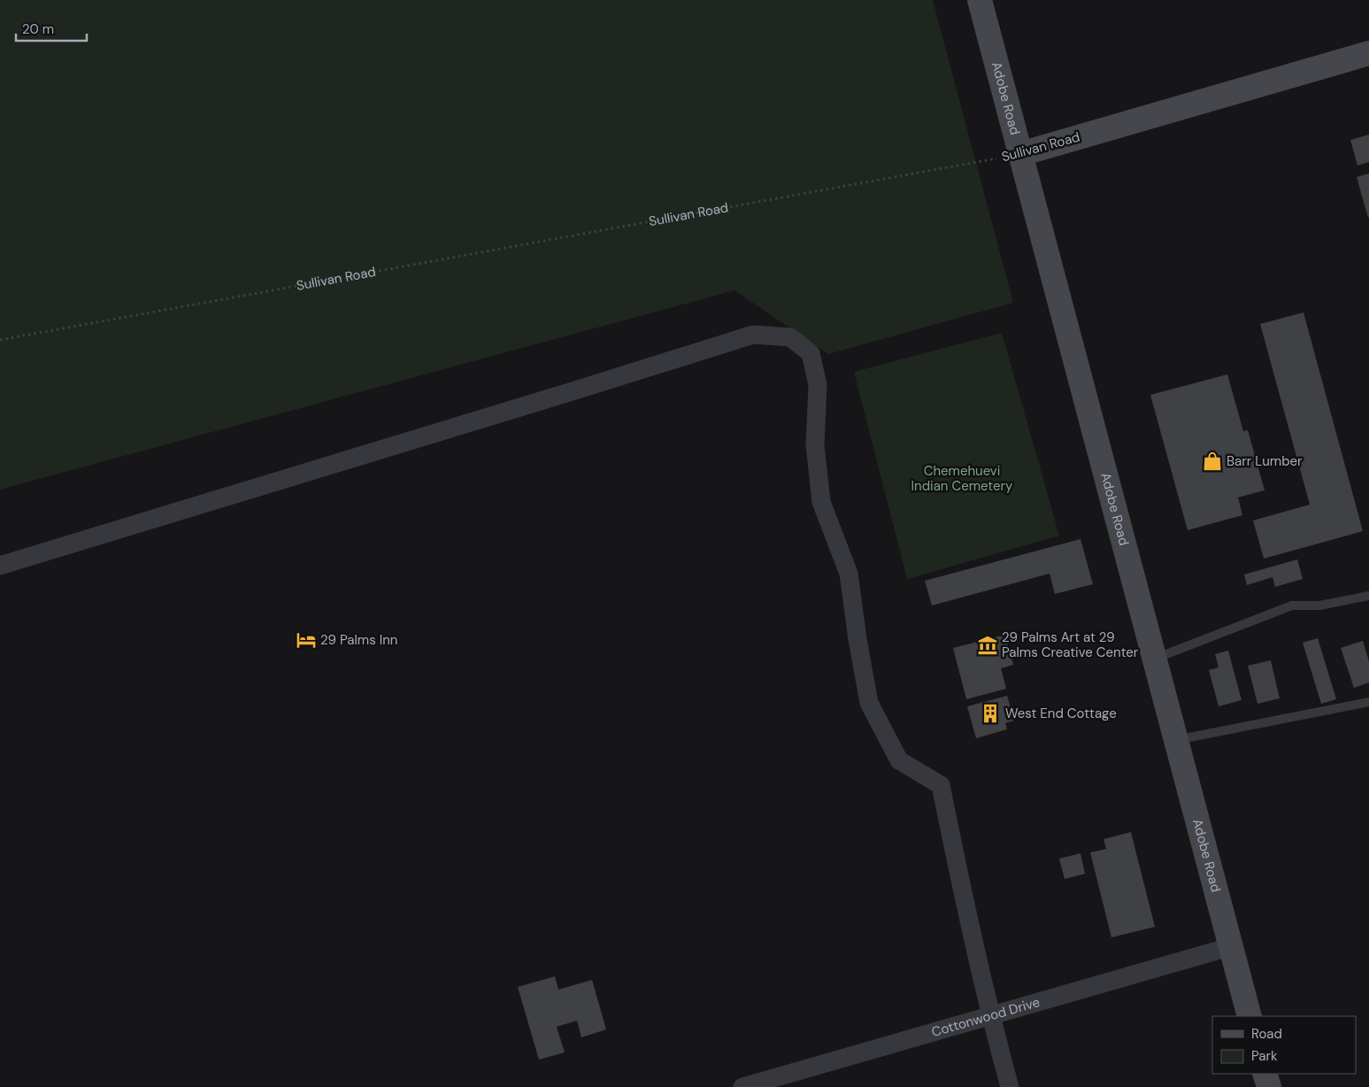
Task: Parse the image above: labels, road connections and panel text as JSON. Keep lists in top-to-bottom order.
{
  "streets": {
    "street": ["Adobe Road", "Sullivan Road", "Cottonwood Drive"]
  },
  "crossings": [
    ["Adobe Road", "Sullivan Road"],
    ["Adobe Road", "Cottonwood Drive"]
  ],
  "parks": ["Chemehuevi Indian Cemetery"],
  "places": {
    "shop": ["Barr Lumber"],
    "hotel": ["29 Palms Inn"],
    "museum": ["29 Palms Art at 29 Palms Creative Center"],
    "building": ["West End Cottage"]
  },
  "legend": ["Road", "Park"],
  "scale_bar": "20 m"
}
